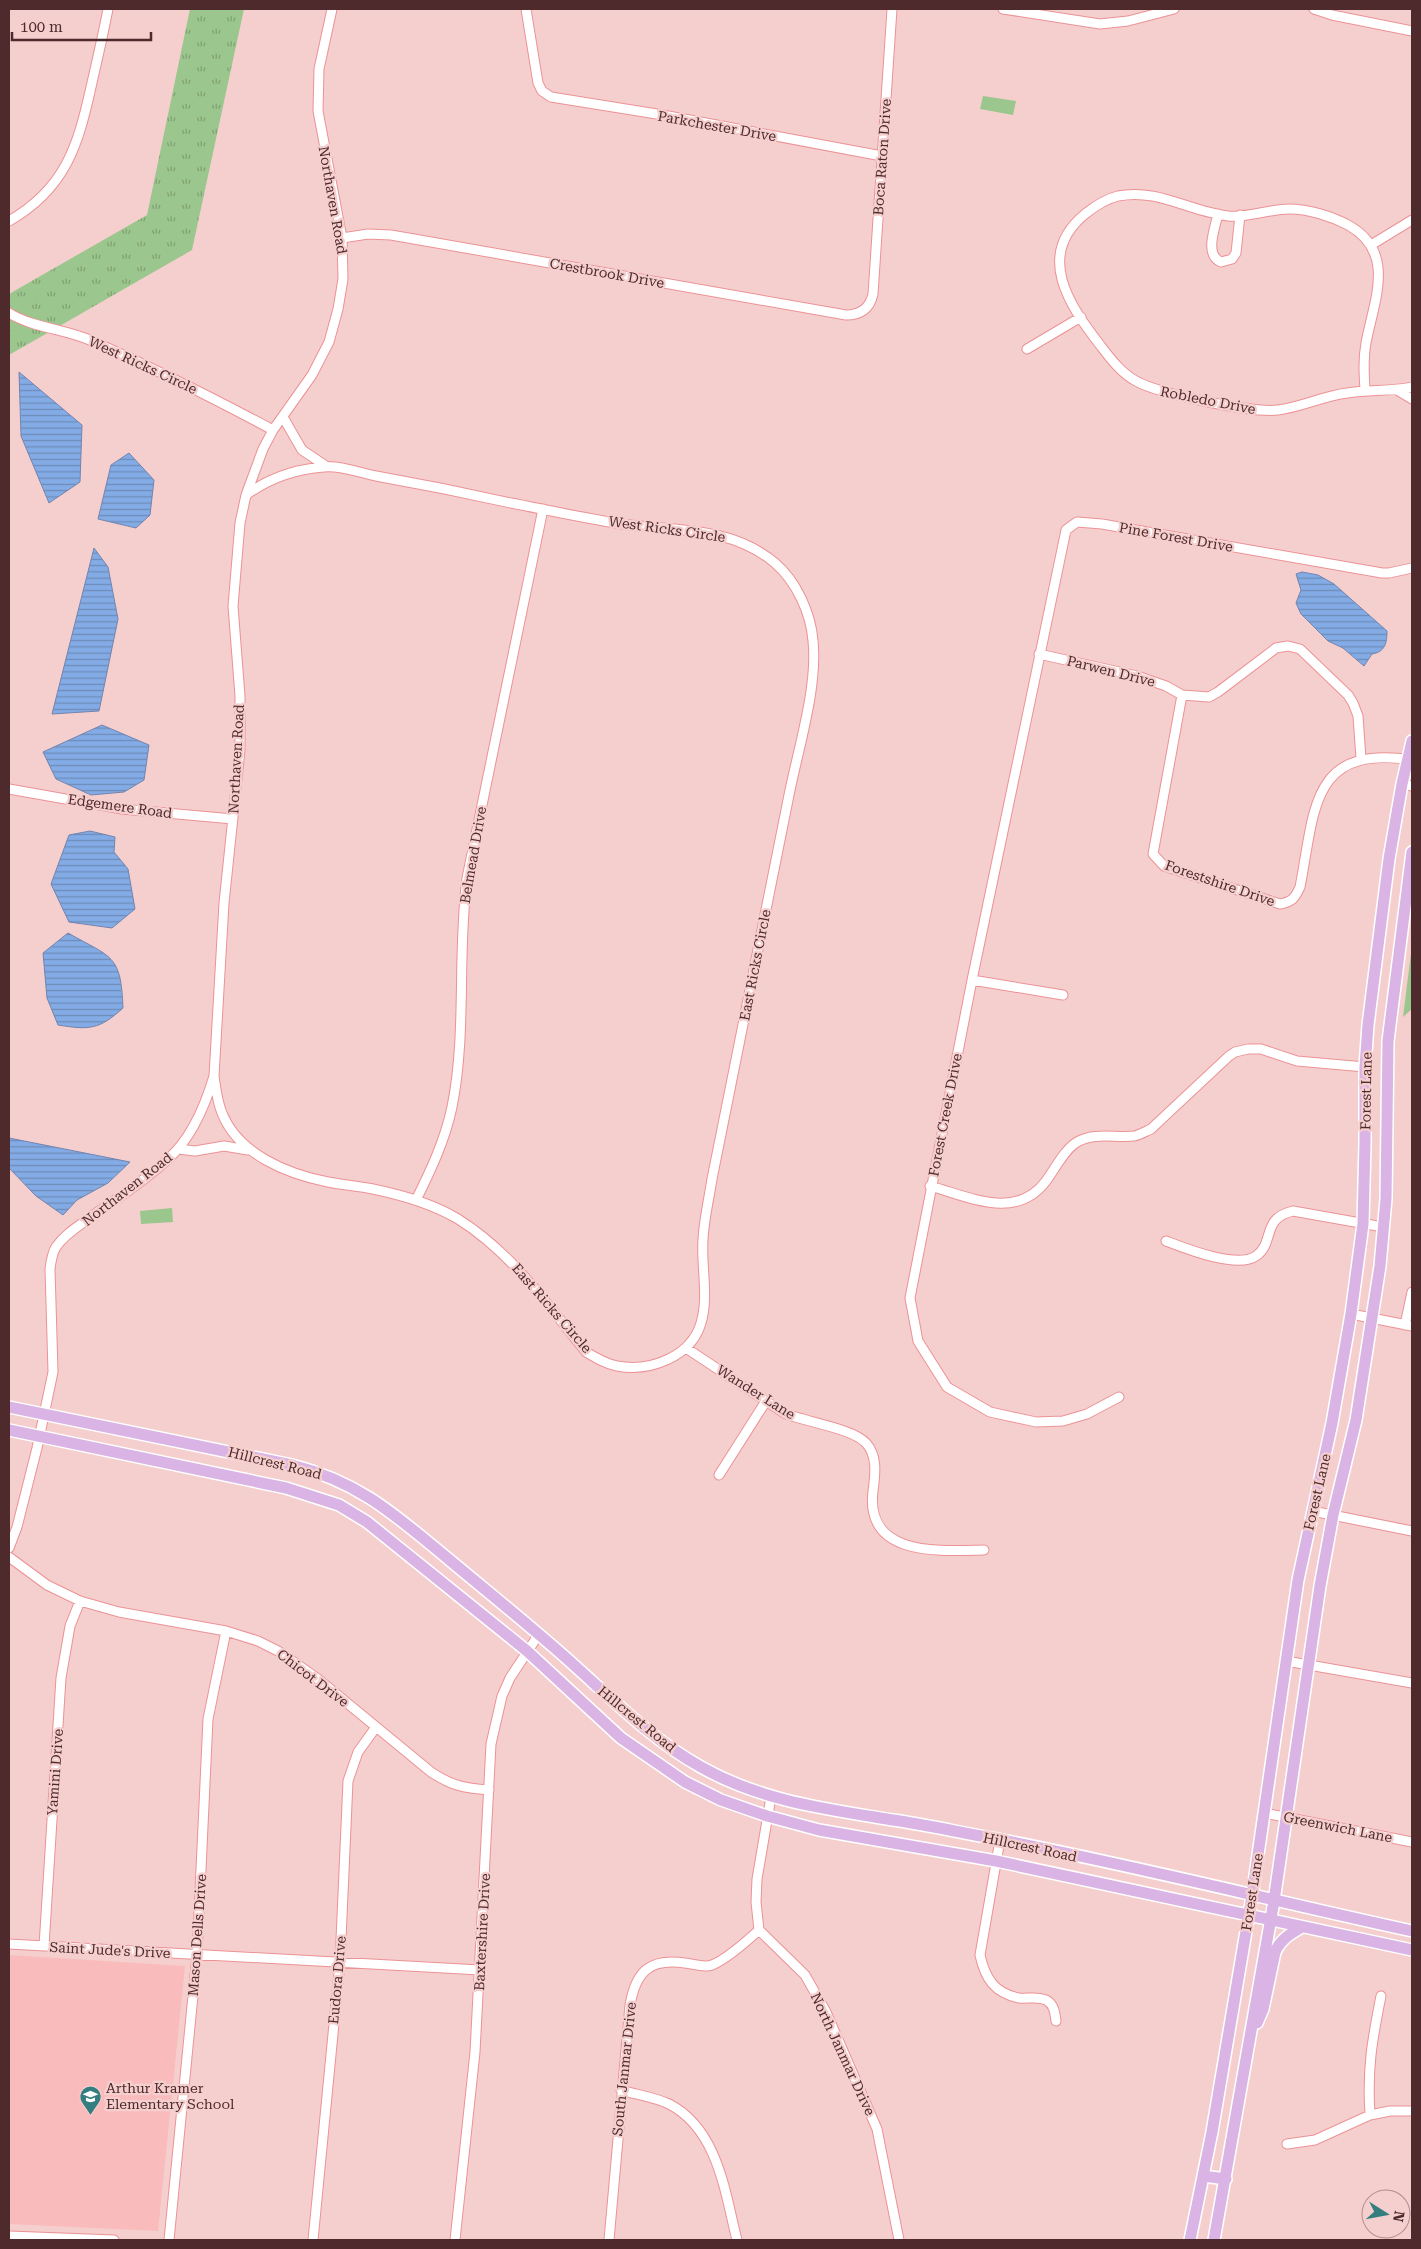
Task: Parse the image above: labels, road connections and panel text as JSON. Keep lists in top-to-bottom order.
{
  "streets": {
    "main road": ["Forest Lane", "Hillcrest Road"],
    "street": [
      "Parkchester Drive",
      "Boca Raton Drive",
      "Northaven Road",
      "Crestbrook Drive",
      "West Ricks Circle",
      "Robledo Drive",
      "Pine Forest Drive",
      "Parwen Drive",
      "Edgemere Road",
      "Belmead Drive",
      "Forestshire Drive",
      "East Ricks Circle",
      "Forest Creek Drive",
      "Wander Lane",
      "Chicot Drive",
      "Yamini Drive",
      "Greenwich Lane",
      "Baxtershire Drive",
      "Mason Dells Drive",
      "Saint Jude's Drive",
      "Eudora Drive",
      "North Janmar Drive",
      "South Janmar Drive"
    ]
  },
  "crossings": [
    ["Parkchester Drive", "Boca Raton Drive"],
    ["Boca Raton Drive", "Crestbrook Drive"],
    ["Northaven Road", "Crestbrook Drive"],
    ["Northaven Road", "West Ricks Circle"],
    ["Northaven Road", "Edgemere Road"],
    ["Northaven Road", "East Ricks Circle"],
    ["Northaven Road", "Hillcrest Road"],
    ["West Ricks Circle", "Belmead Drive"],
    ["West Ricks Circle", "East Ricks Circle"],
    ["Pine Forest Drive", "Parwen Drive"],
    ["Pine Forest Drive", "Forest Creek Drive"],
    ["Parwen Drive", "Forestshire Drive"],
    ["Parwen Drive", "Forest Creek Drive"],
    ["Belmead Drive", "East Ricks Circle"],
    ["Forestshire Drive", "Forest Lane"],
    ["East Ricks Circle", "Wander Lane"],
    ["Forest Lane", "Hillcrest Road"],
    ["Forest Lane", "Greenwich Lane"],
    ["Hillcrest Road", "Baxtershire Drive"],
    ["Chicot Drive", "Yamini Drive"],
    ["Chicot Drive", "Baxtershire Drive"],
    ["Chicot Drive", "Mason Dells Drive"],
    ["Chicot Drive", "Eudora Drive"],
    ["Yamini Drive", "Saint Jude's Drive"],
    ["Baxtershire Drive", "Saint Jude's Drive"],
    ["Mason Dells Drive", "Saint Jude's Drive"],
    ["Saint Jude's Drive", "Eudora Drive"],
    ["North Janmar Drive", "South Janmar Drive"]
  ],
  "places": {
    "school or university": ["Arthur Kramer Elementary School"]
  },
  "scale_bar": "100 m",
  "north": "right"
}
